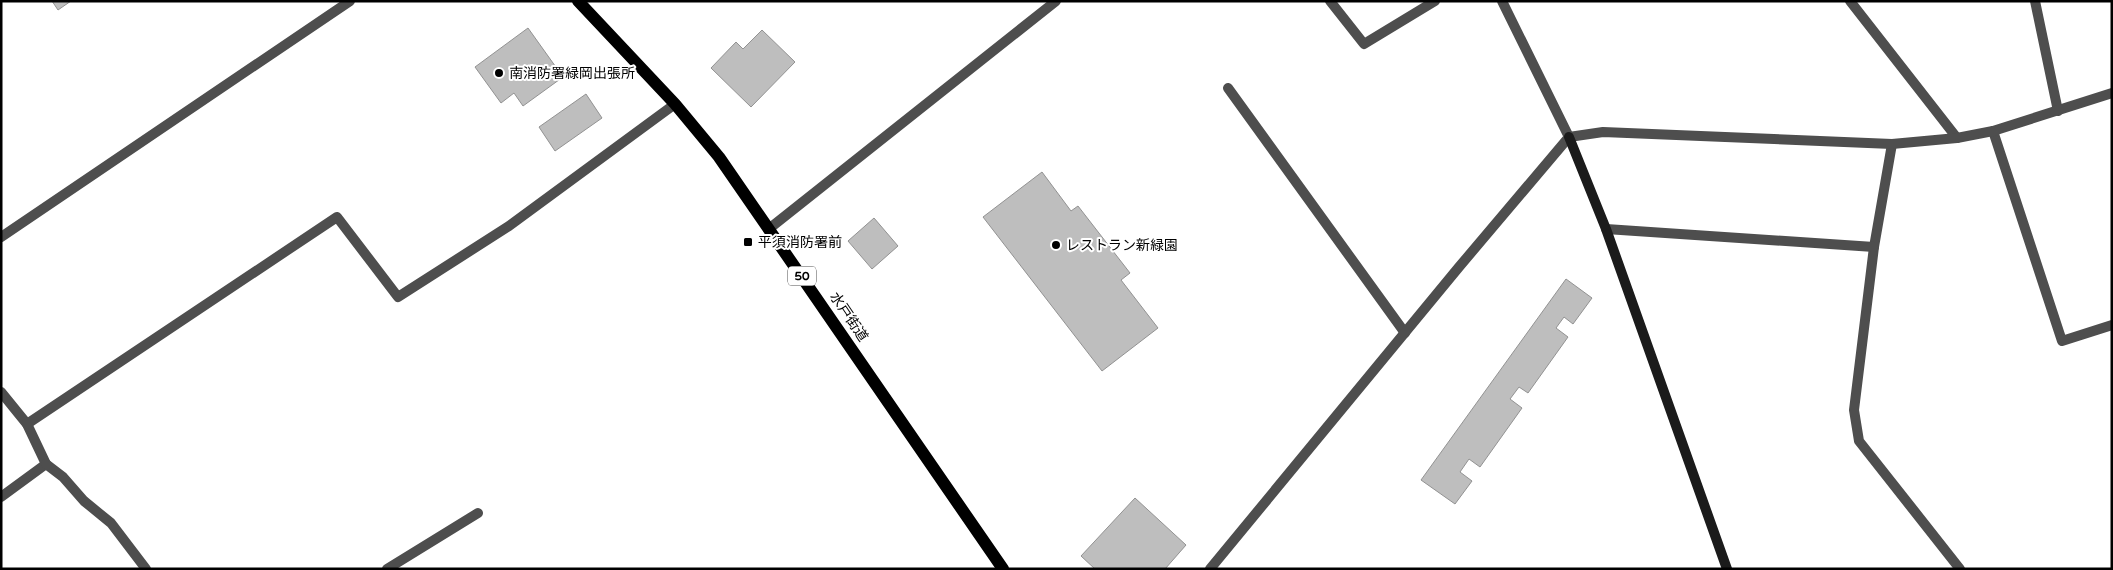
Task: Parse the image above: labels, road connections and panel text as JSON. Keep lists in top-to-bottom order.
{
  "streets": {
    "main road": ["50", "水戸街道"]
  },
  "places": {
    "other": ["南消防署緑岡出張所", "レストラン新緑園"],
    "transit": ["平須消防署前"]
  }
}
